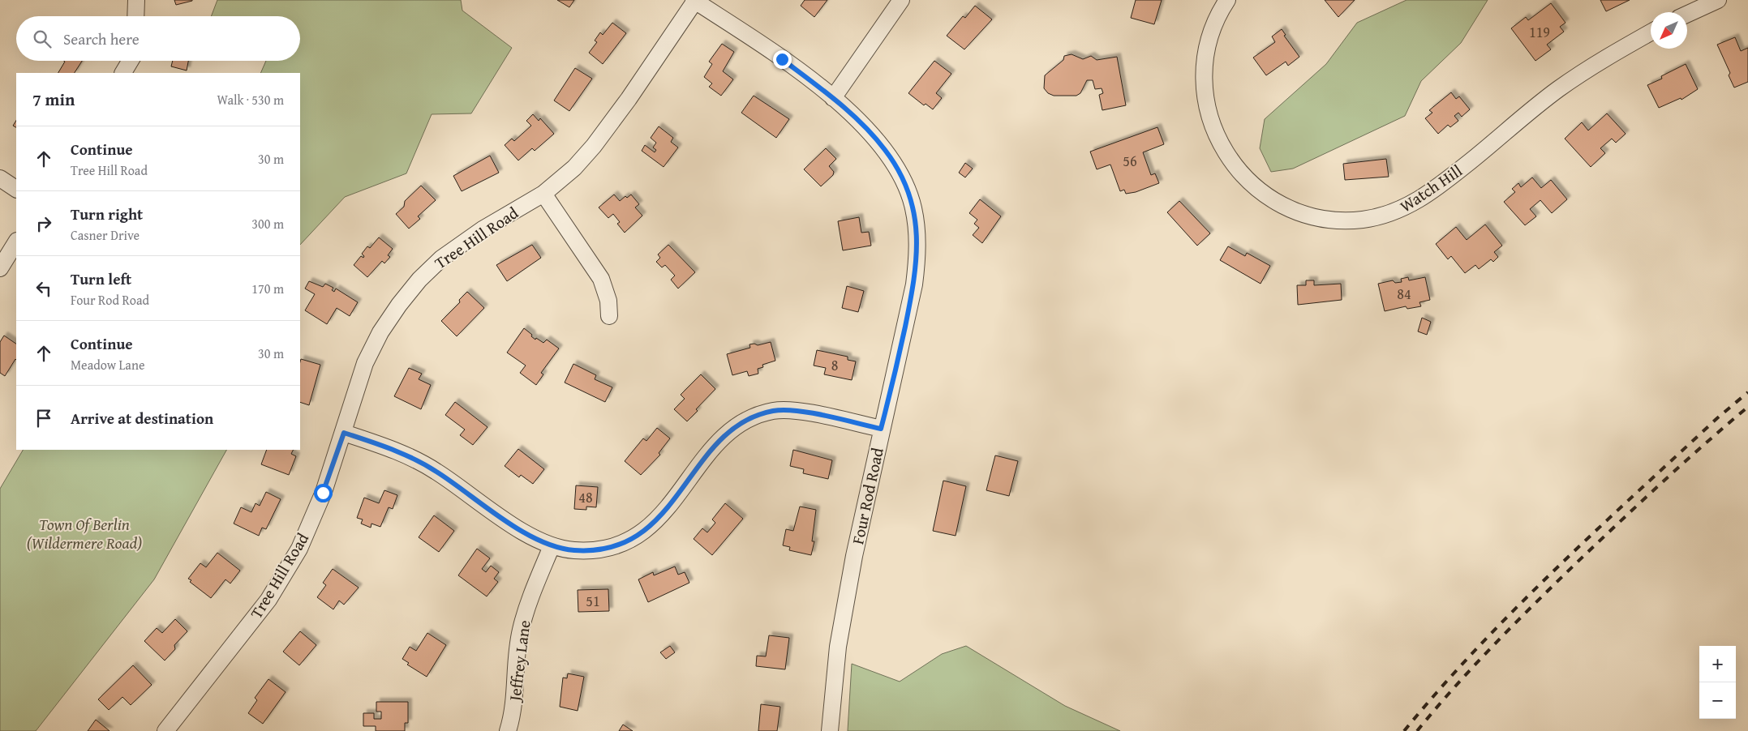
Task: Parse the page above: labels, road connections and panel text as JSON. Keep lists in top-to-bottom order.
{
  "streets": {
    "street": [
      "Watch Hill",
      "Tree Hill Road",
      "Four Rod Road",
      "Jeffrey Lane"
    ]
  },
  "crossings": [
    ["Tree Hill Road", "Four Rod Road"]
  ],
  "parks": ["Town Of Berlin (Wildermere Road)"],
  "house_numbers": [
    "119",
    "56",
    "84",
    "8",
    "48",
    "51"
  ],
  "north": "bottom left",
  "page": {
    "search": "Search here",
    "heading": ["7 min", "Walk · 530 m"],
    "list": [
      ["Continue", "Tree Hill Road", "30 m"],
      ["Turn right", "Casner Drive", "300 m"],
      ["Turn left", "Four Rod Road", "170 m"],
      ["Continue", "Meadow Lane", "30 m"],
      "Arrive at destination"
    ],
    "map_buttons": ["+", "−"]
  }
}
